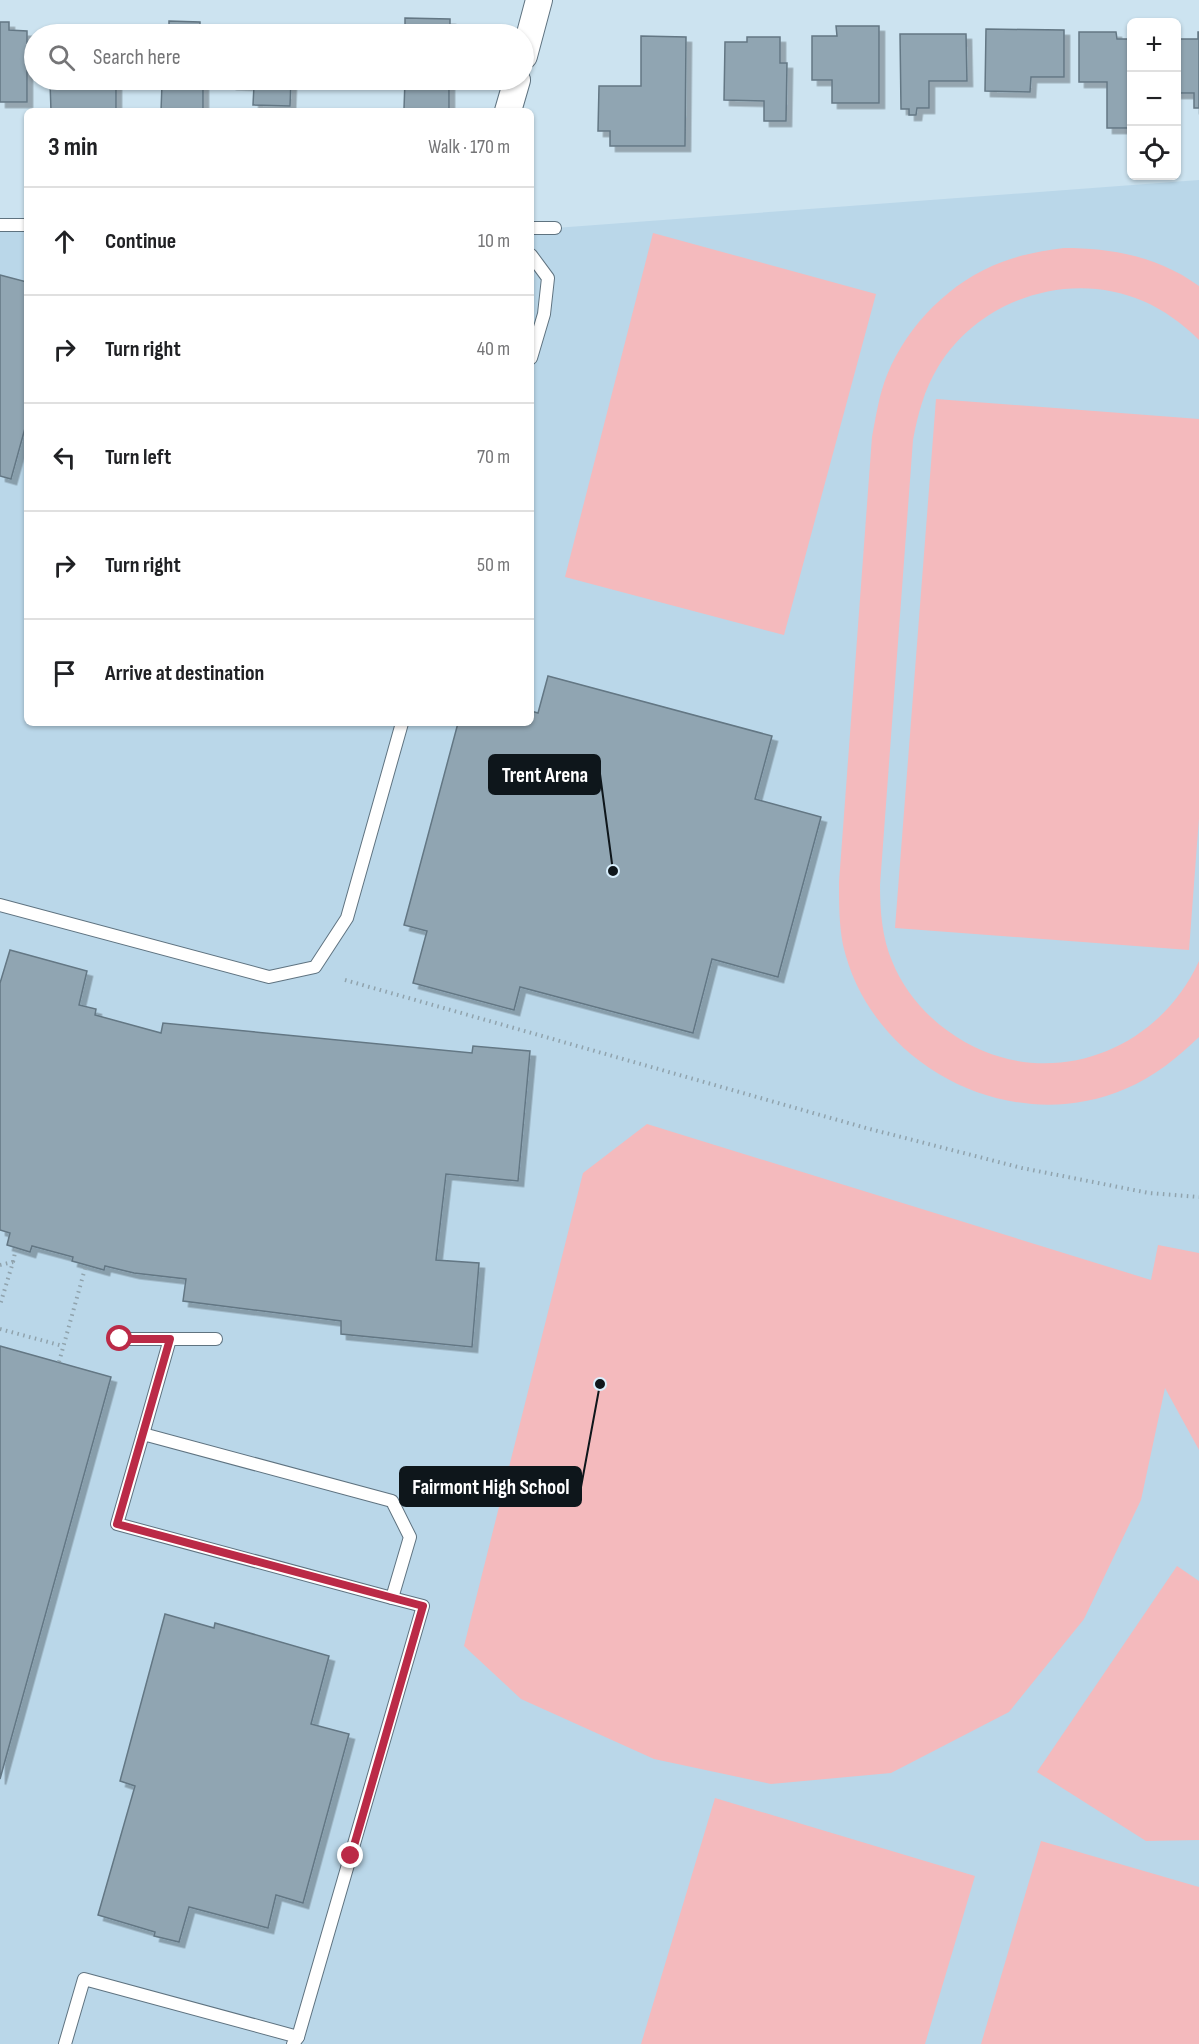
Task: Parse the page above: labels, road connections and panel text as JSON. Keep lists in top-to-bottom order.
{
  "places": ["Trent Arena", "Fairmont High School"],
  "page": {
    "map_buttons": ["+", "−"],
    "search": "Search here",
    "heading": ["3 min", "Walk · 170 m"],
    "list": [
      ["Continue", "10 m"],
      ["Turn right", "40 m"],
      ["Turn left", "70 m"],
      ["Turn right", "50 m"],
      "Arrive at destination"
    ]
  }
}
